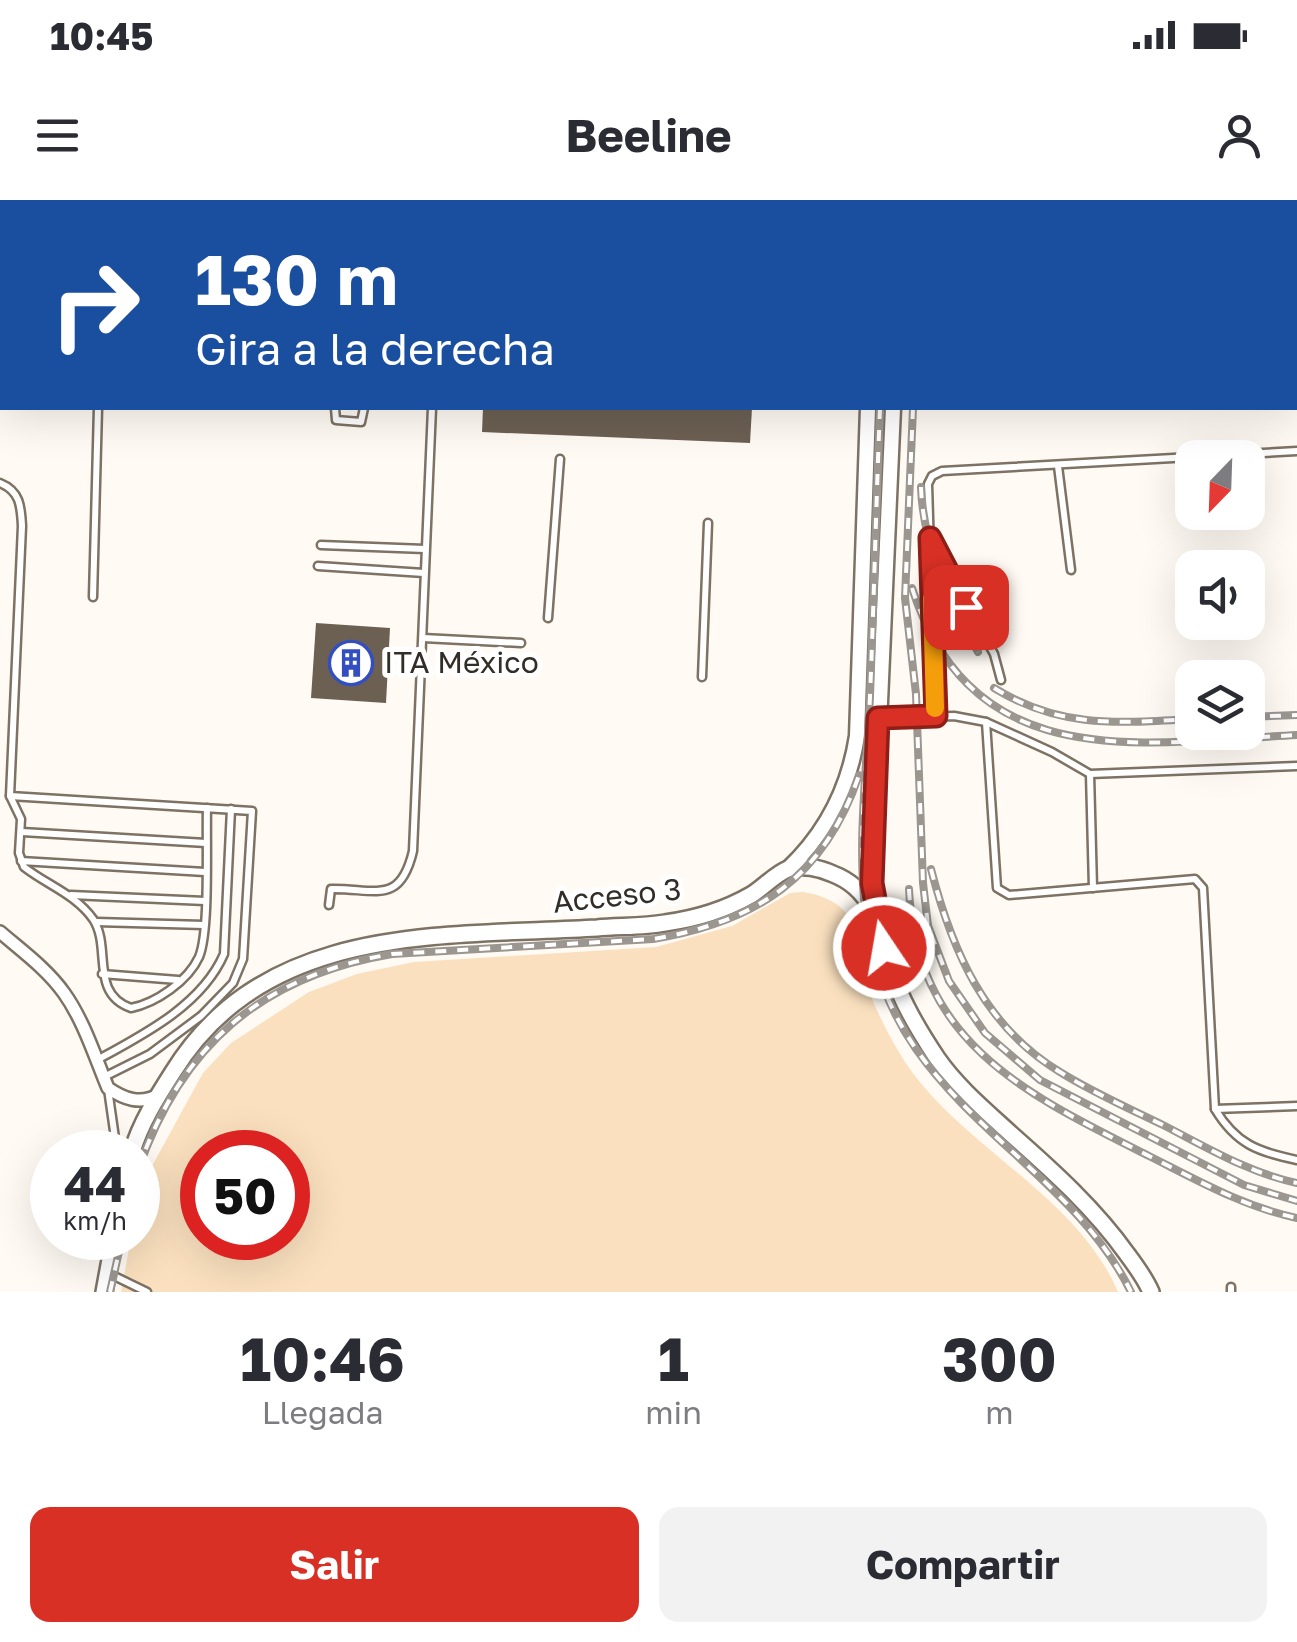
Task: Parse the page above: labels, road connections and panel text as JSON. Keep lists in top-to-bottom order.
{
  "streets": {
    "main road": ["Acceso 3"]
  },
  "places": {
    "building": ["ITA México"]
  },
  "north": "bottom left",
  "page": {
    "status": "10:45",
    "header": "Beeline",
    "turn": ["130 m", "Gira a la derecha"],
    "speed": "44 km/h",
    "limit": "50",
    "eta": [
      "10:46",
      "Llegada",
      "1",
      "min",
      "300",
      "m"
    ],
    "buttons": ["Salir", "Compartir"]
  }
}
